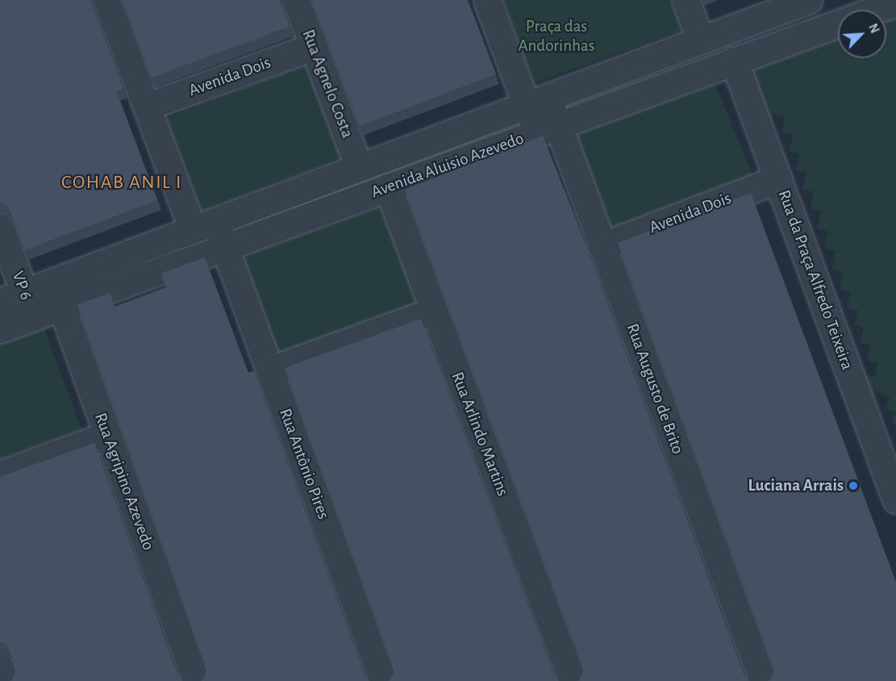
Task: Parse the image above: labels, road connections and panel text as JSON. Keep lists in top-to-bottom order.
{
  "streets": {
    "street": [
      "Avenida Dois",
      "Rua Agnelo Costa",
      "Avenida Aluisio Azevedo",
      "Rua da Praça Alfredo Teixeira",
      "VP 6",
      "Rua Augusto de Brito",
      "Rua Arlindo Martins",
      "Rua Antônio Pires",
      "Rua Agripino Azevedo"
    ]
  },
  "crossings": [
    ["Avenida Dois", "Rua Agnelo Costa"],
    ["Avenida Dois", "Rua da Praça Alfredo Teixeira"],
    ["Avenida Dois", "Rua Augusto de Brito"],
    ["Avenida Dois", "Rua Antônio Pires"],
    ["Rua Agnelo Costa", "Avenida Aluisio Azevedo"],
    ["Avenida Aluisio Azevedo", "Rua da Praça Alfredo Teixeira"],
    ["Avenida Aluisio Azevedo", "VP 6"],
    ["Avenida Aluisio Azevedo", "Rua Augusto de Brito"],
    ["Avenida Aluisio Azevedo", "Rua Arlindo Martins"],
    ["Avenida Aluisio Azevedo", "Rua Antônio Pires"],
    ["Avenida Aluisio Azevedo", "Rua Agripino Azevedo"]
  ],
  "districts": ["COHAB ANIL I"],
  "parks": ["Praça das Andorinhas"],
  "places": ["Luciana Arrais"],
  "north": "top right"
}
